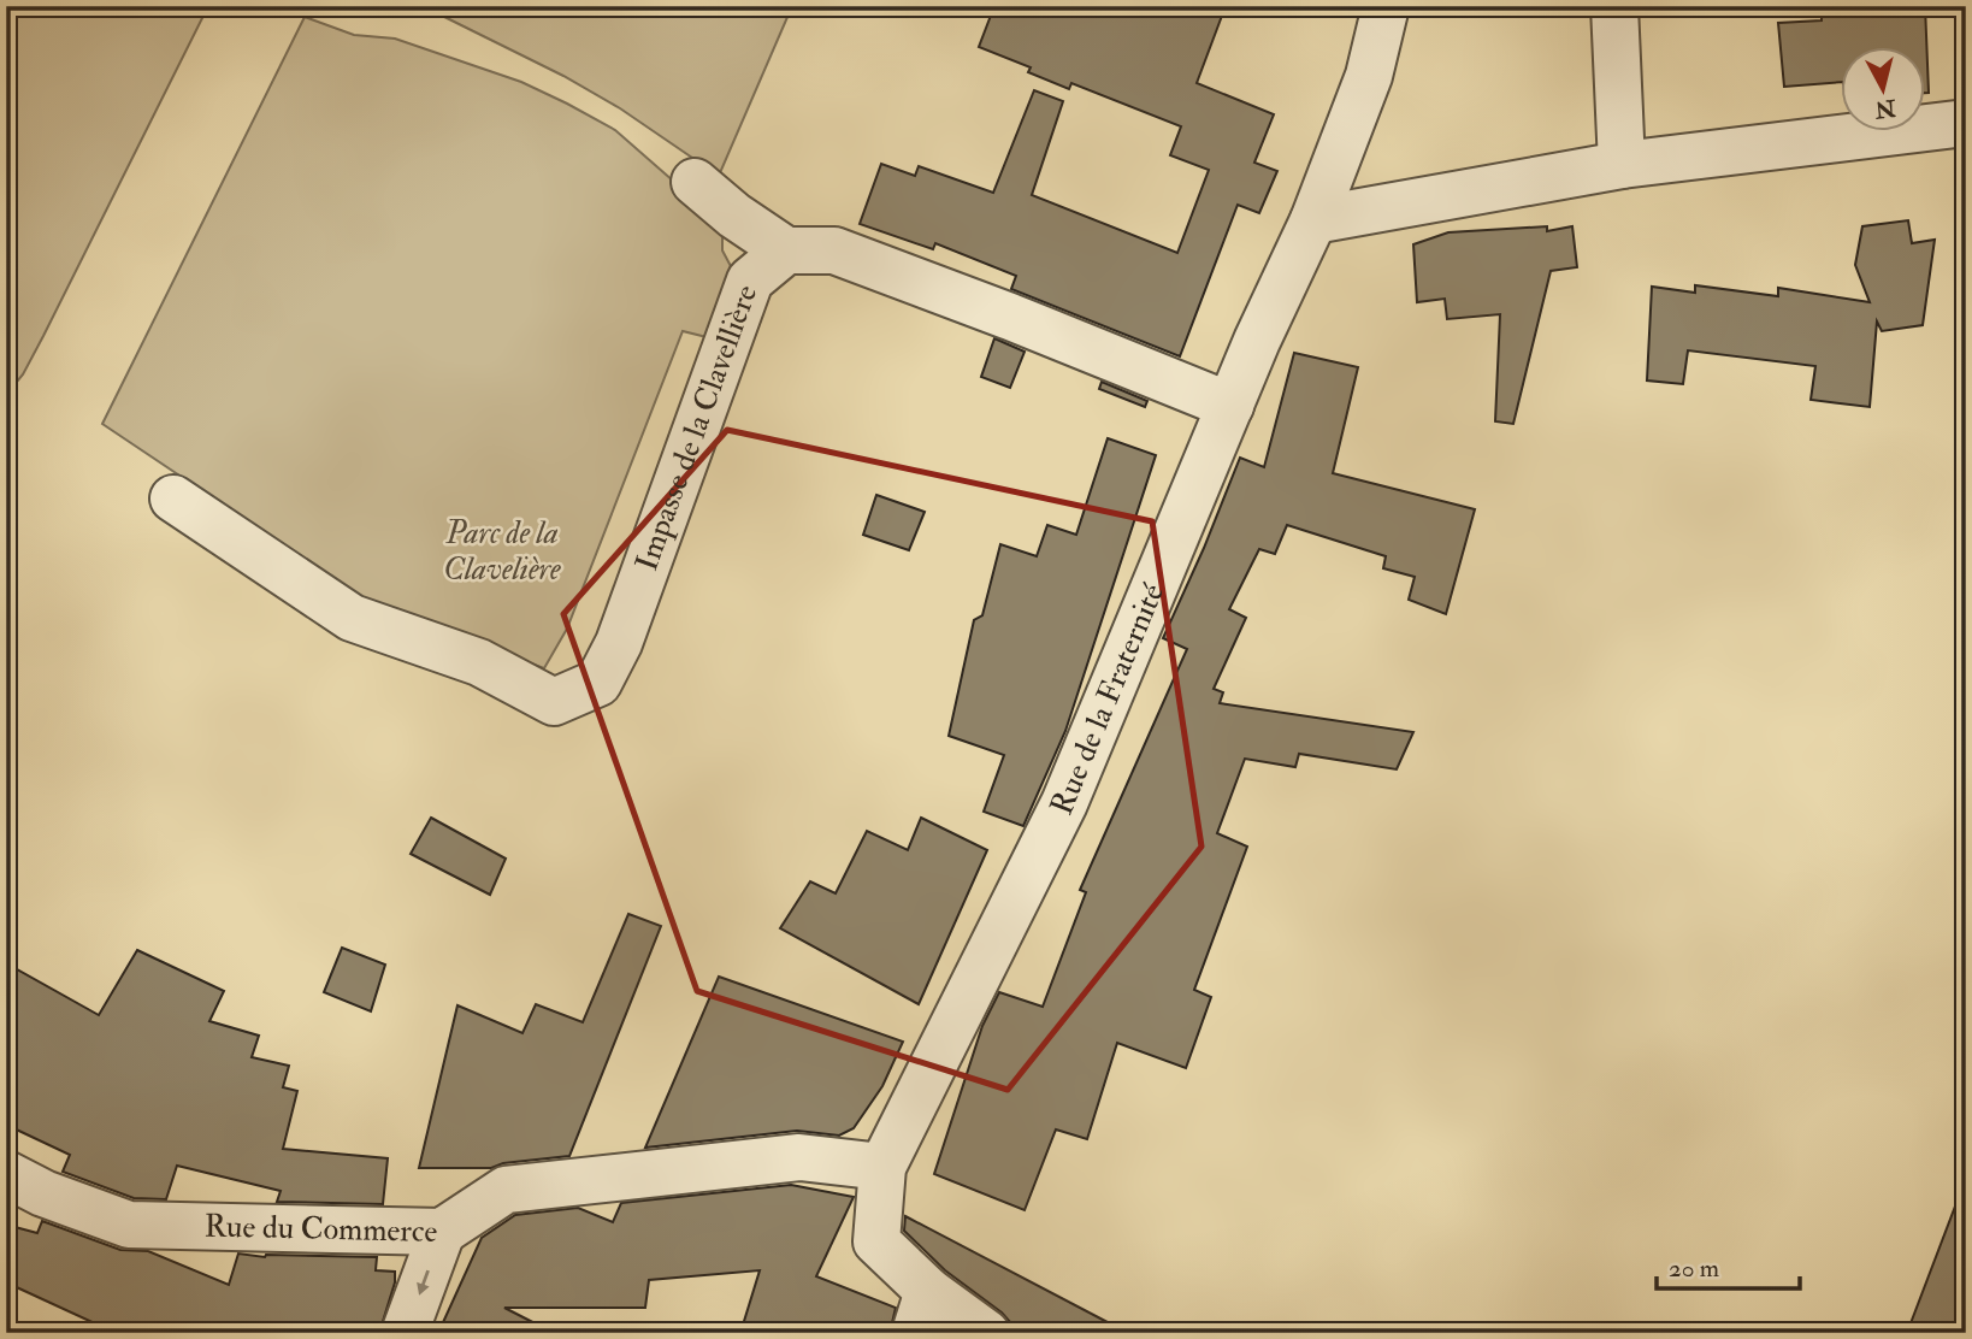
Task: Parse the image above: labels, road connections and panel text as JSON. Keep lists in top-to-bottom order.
{
  "streets": {
    "street": ["Impasse de la Clavellière", "Rue de la Fraternité", "Rue du Commerce"]
  },
  "crossings": [
    ["Impasse de la Clavellière", "Rue de la Fraternité"],
    ["Rue de la Fraternité", "Rue du Commerce"]
  ],
  "parks": ["Parc de la Clavelière"],
  "scale_bar": "20 m",
  "north": "bottom"
}
